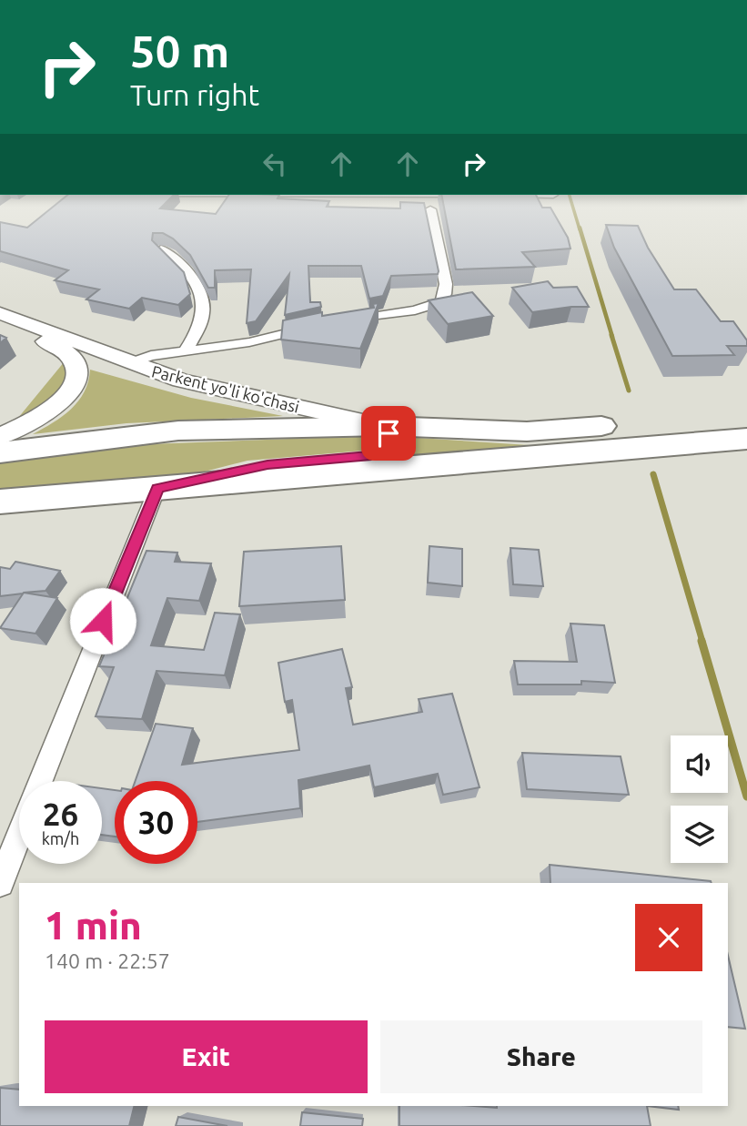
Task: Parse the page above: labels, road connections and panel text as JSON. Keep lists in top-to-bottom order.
{
  "streets": {
    "street": ["Parkent yo'li ko'chasi"]
  },
  "page": {
    "turn": ["50 m", "Turn right"],
    "speed": "26 km/h",
    "limit": "30",
    "heading": ["1 min", "140 m · 22:57"],
    "buttons": ["Exit", "Share"]
  }
}
